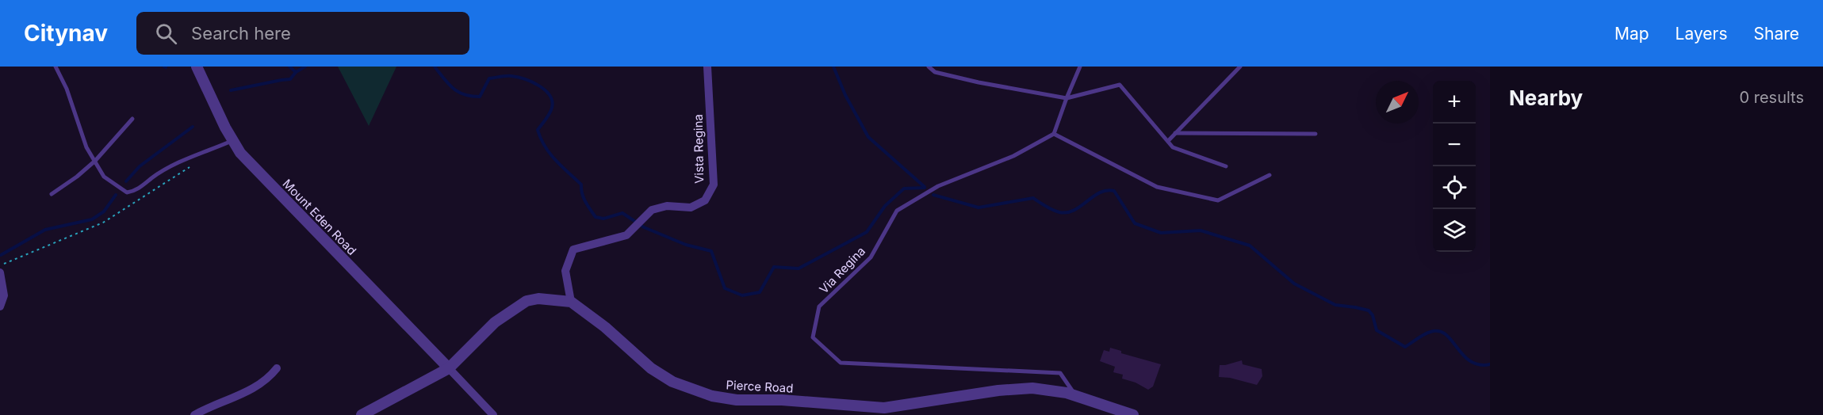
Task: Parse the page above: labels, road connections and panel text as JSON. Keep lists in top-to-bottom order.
{
  "streets": {
    "street": ["Vista Regina", "Mount Eden Road", "Pierce Road"],
    "lane": ["Via Regina"]
  },
  "crossings": [
    ["Vista Regina", "Pierce Road"],
    ["Via Regina", "Pierce Road"]
  ],
  "north": "top right",
  "page": {
    "header": "Citynav",
    "search": "Search here",
    "nav": ["Map", "Layers", "Share"],
    "heading": ["Nearby", "0 results"],
    "map_buttons": ["+", "−"]
  }
}
